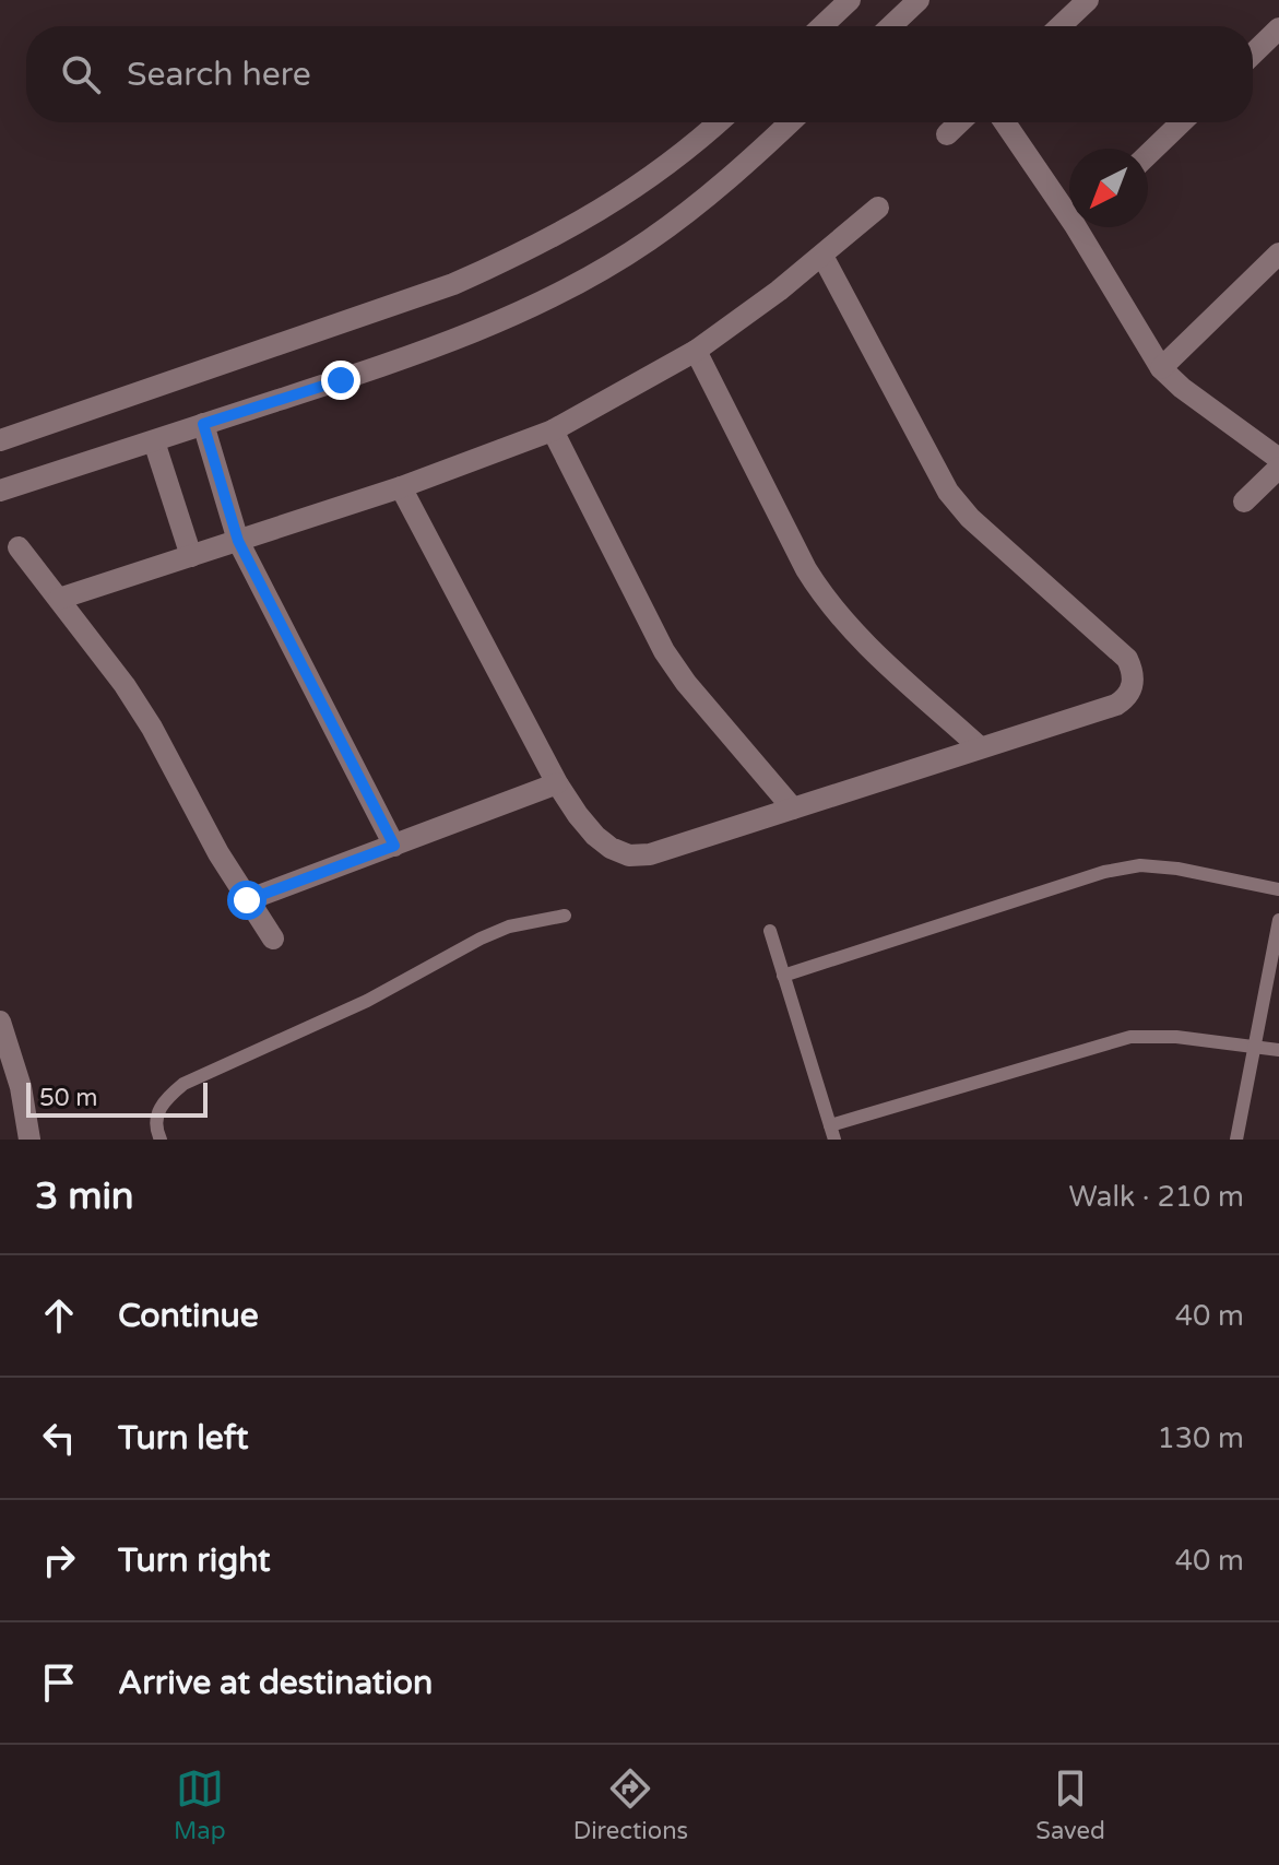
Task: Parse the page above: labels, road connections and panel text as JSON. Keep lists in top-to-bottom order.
{
  "scale_bar": "50 m",
  "north": "bottom left",
  "page": {
    "search": "Search here",
    "scale": "50 m",
    "heading": ["3 min", "Walk · 210 m"],
    "list": [
      ["Continue", "40 m"],
      ["Turn left", "130 m"],
      ["Turn right", "40 m"],
      "Arrive at destination"
    ],
    "nav": ["Map", "Directions", "Saved"]
  }
}
